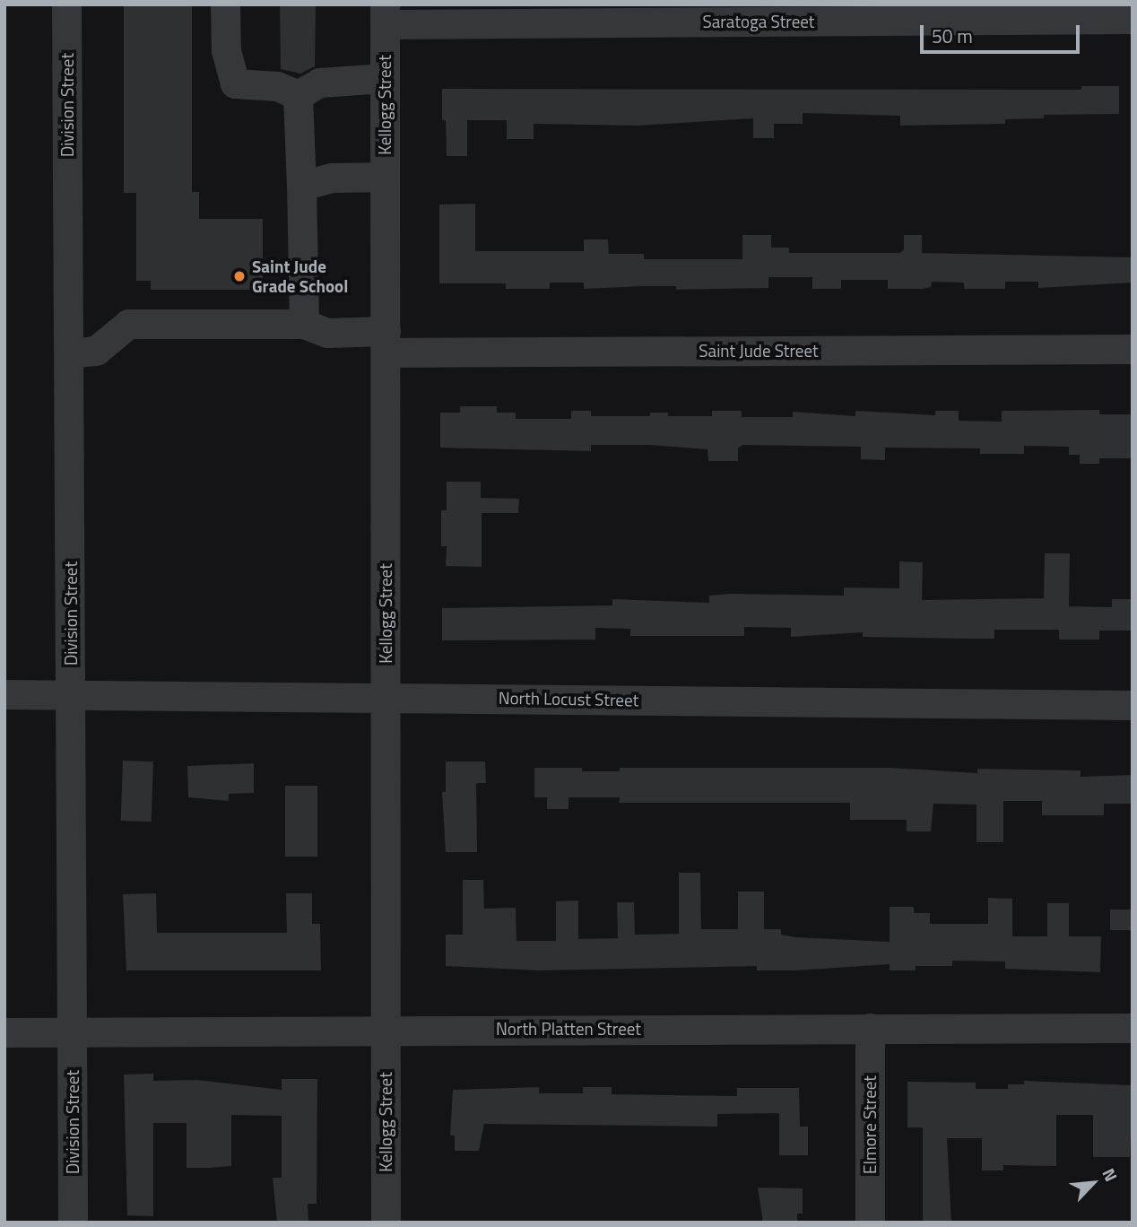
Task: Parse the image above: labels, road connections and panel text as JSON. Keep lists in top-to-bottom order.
{
  "streets": {
    "street": [
      "Saratoga Street",
      "Division Street",
      "Kellogg Street",
      "Saint Jude Street",
      "North Locust Street",
      "North Platten Street",
      "Elmore Street"
    ]
  },
  "crossings": [
    ["Saratoga Street", "Kellogg Street"],
    ["Division Street", "Saint Jude Street"],
    ["Division Street", "North Locust Street"],
    ["Division Street", "North Platten Street"],
    ["Kellogg Street", "Saint Jude Street"],
    ["Kellogg Street", "North Locust Street"],
    ["Kellogg Street", "North Platten Street"],
    ["North Platten Street", "Elmore Street"]
  ],
  "places": ["Saint Jude Grade School"],
  "scale_bar": "50 m",
  "north": "top right"
}
